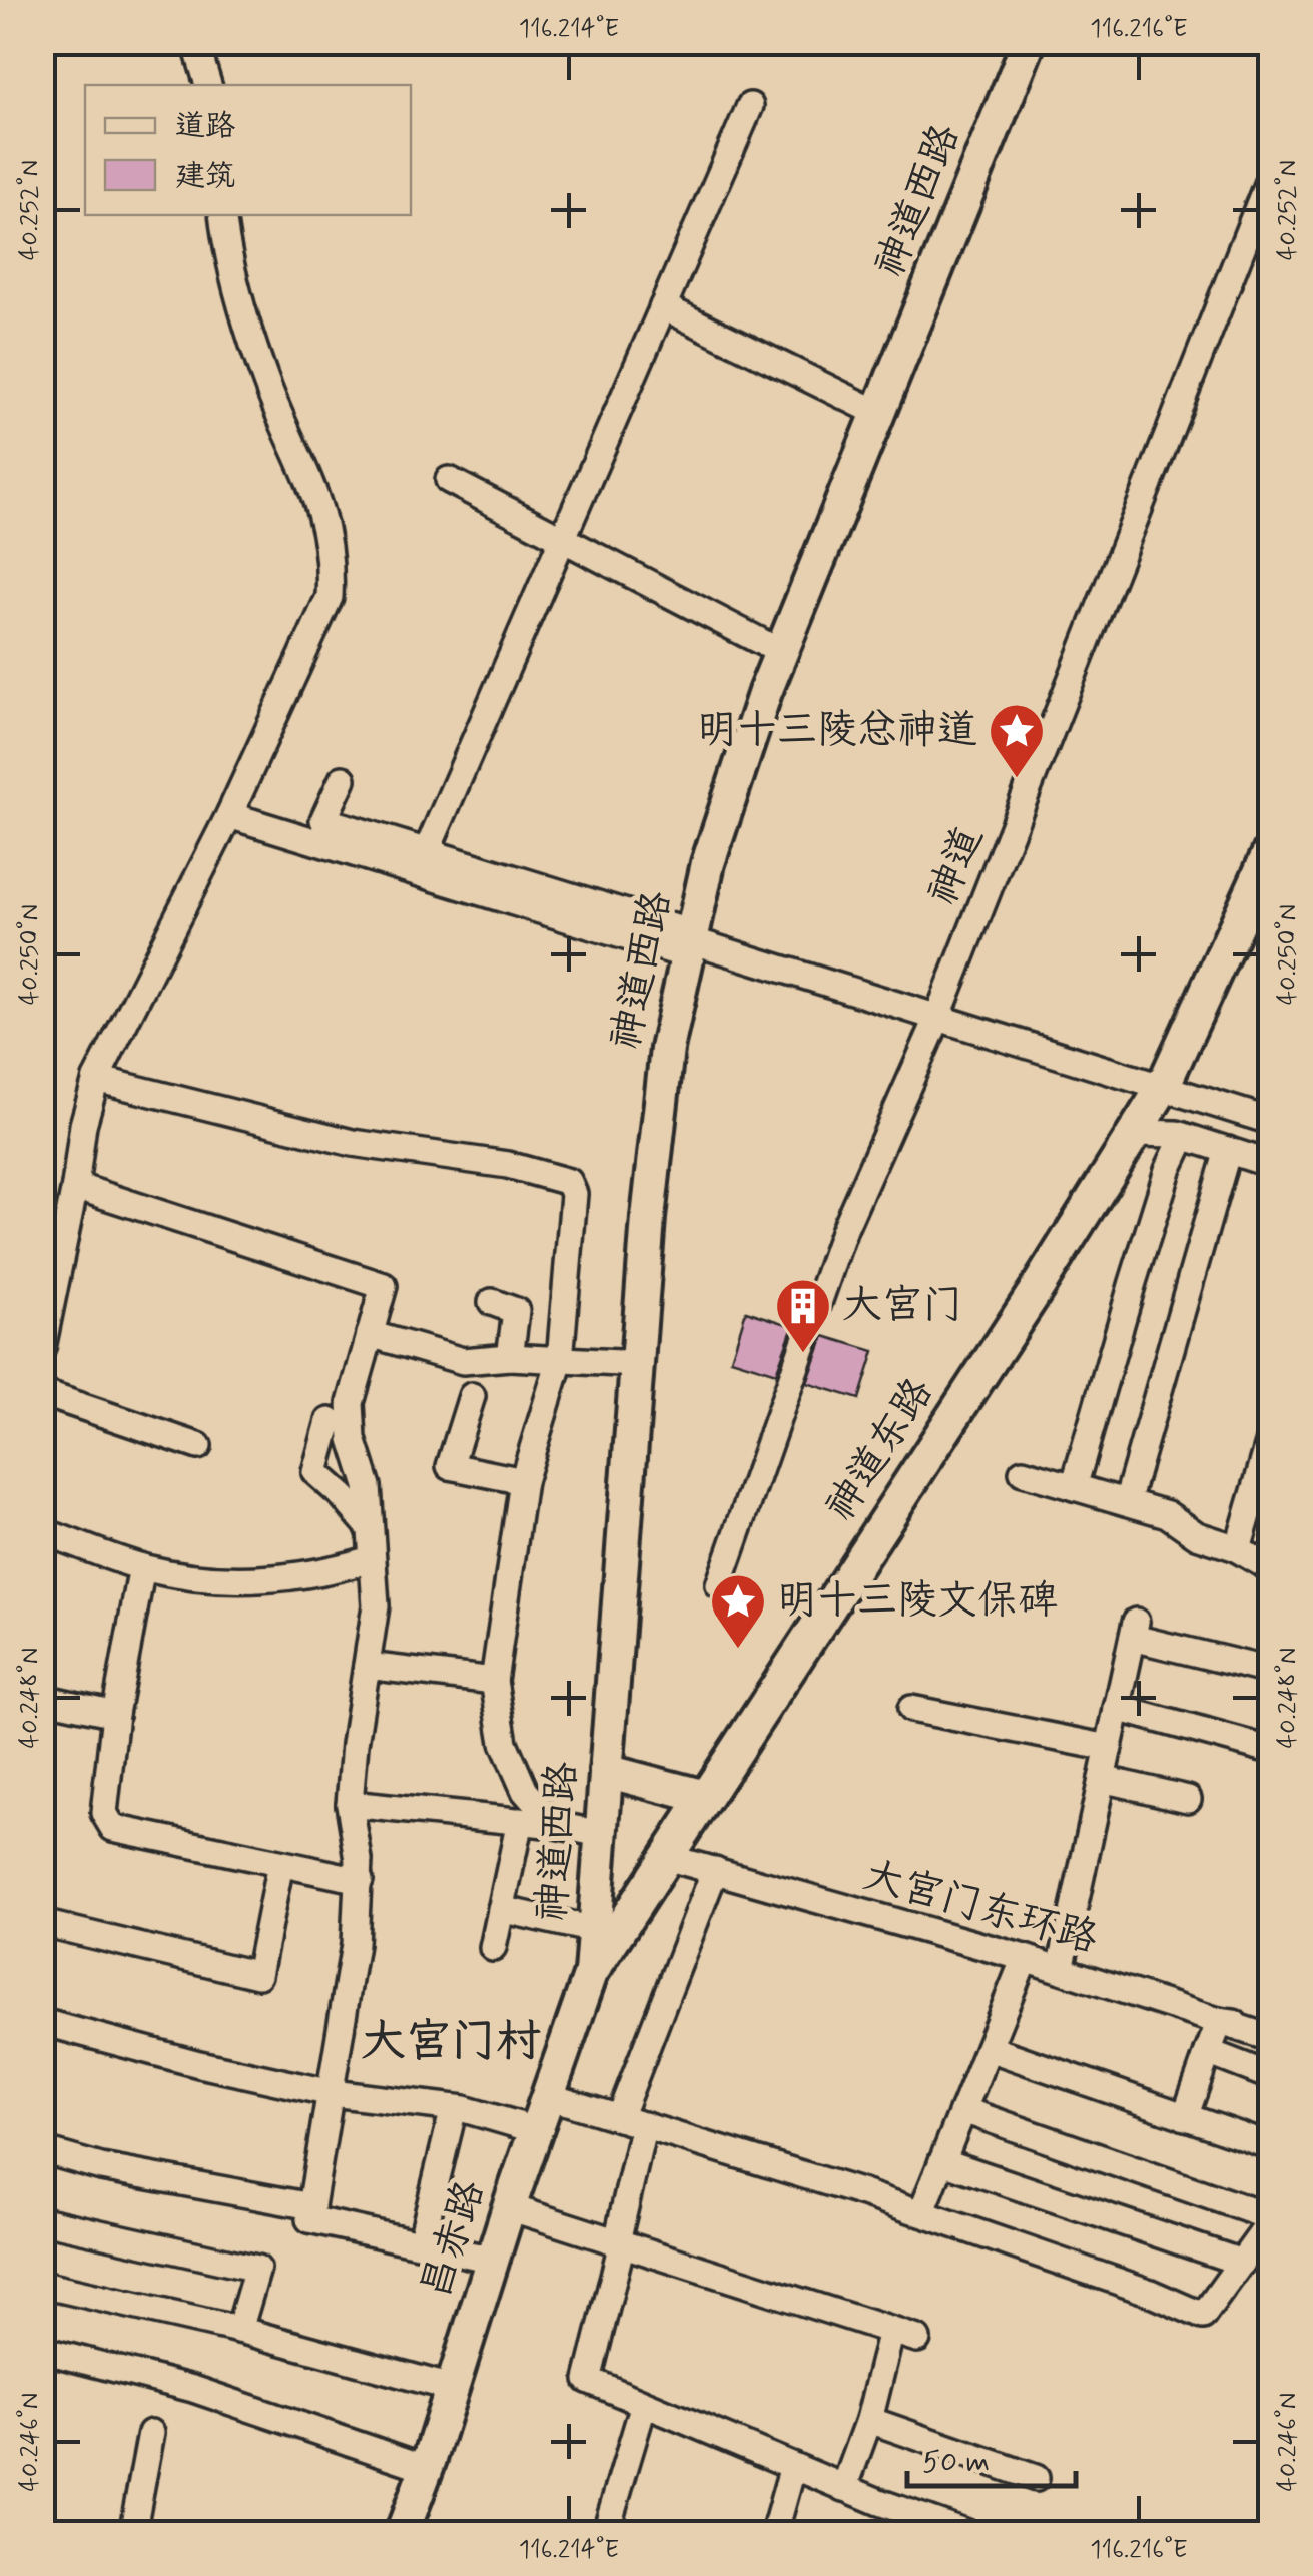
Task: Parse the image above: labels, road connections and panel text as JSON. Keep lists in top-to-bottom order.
{
  "streets": {
    "main road": ["神道西路", "神道东路", "昌赤路"],
    "street": ["神道", "大宫门东环路"]
  },
  "crossings": [
    ["神道西路", "神道东路"],
    ["神道西路", "昌赤路"],
    ["神道东路", "大宫门东环路"],
    ["神道东路", "昌赤路"]
  ],
  "districts": ["大宫门村"],
  "places": {
    "place": ["明十三陵总神道", "明十三陵文保碑"],
    "building": ["大宫门"]
  },
  "legend": ["道路", "建筑"],
  "scale_bar": "50 m",
  "coordinates": [
    "116.214°E",
    "116.216°E",
    "40.252°N",
    "40.250°N",
    "40.248°N",
    "40.246°N"
  ]
}
